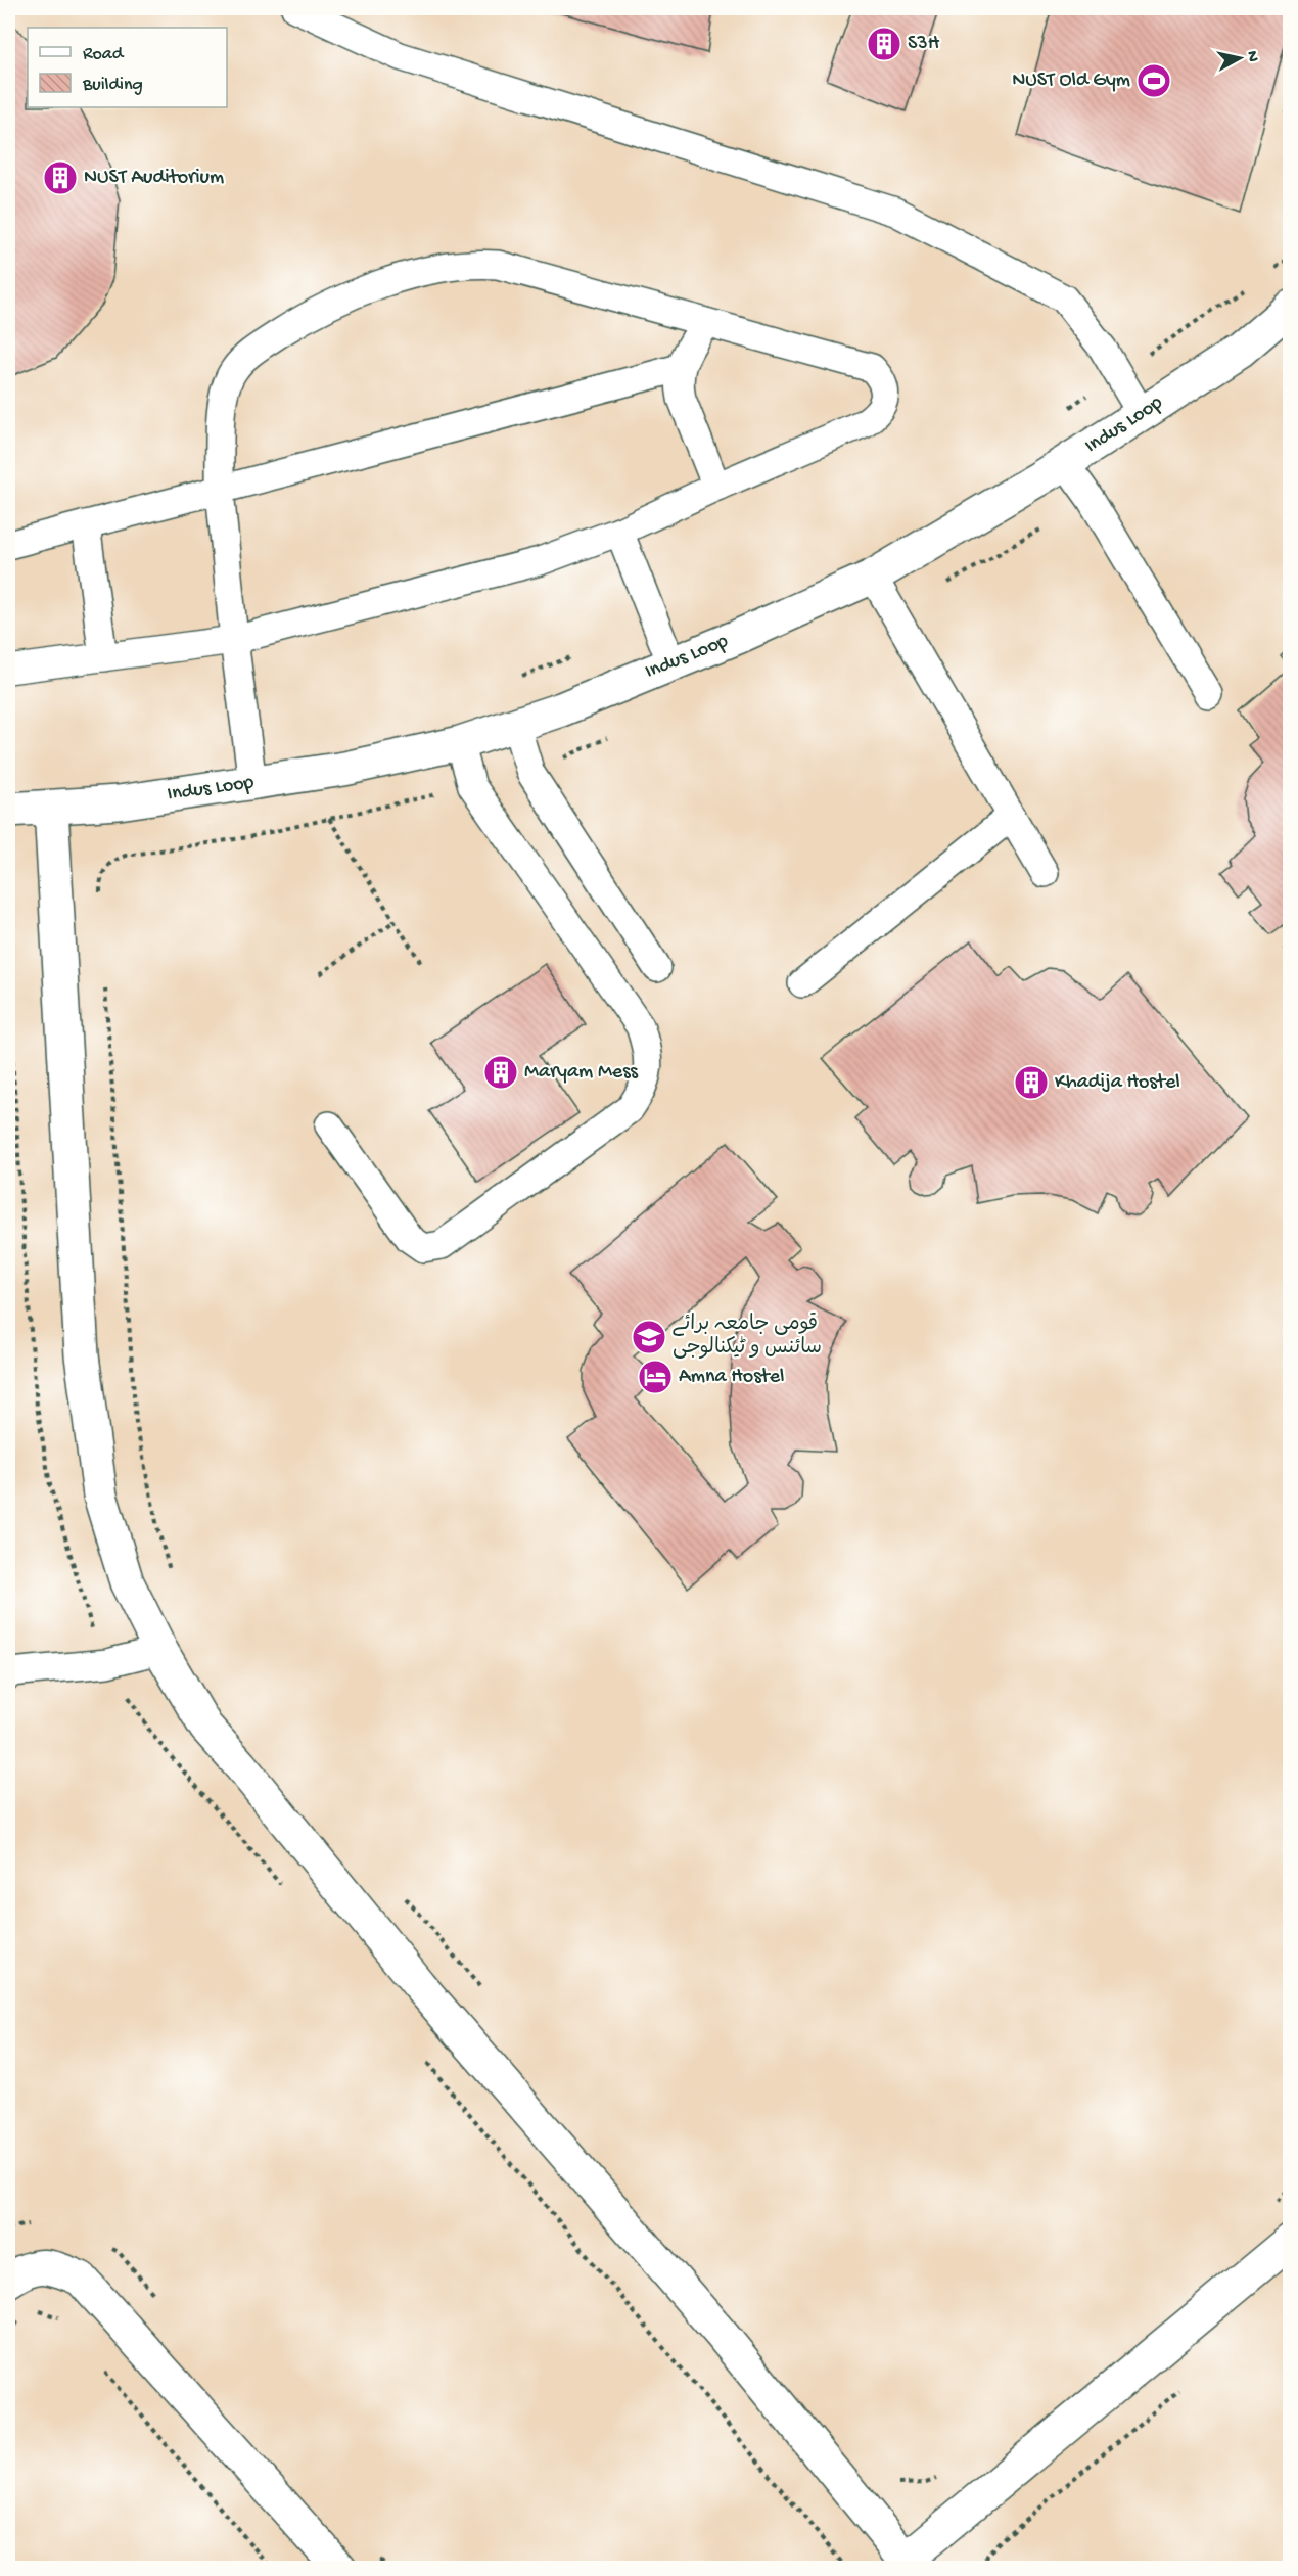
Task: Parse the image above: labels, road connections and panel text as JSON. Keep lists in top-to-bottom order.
{
  "streets": {
    "street": ["Indus Loop"]
  },
  "places": {
    "building": [
      "S3H",
      "NUST Auditorium",
      "Maryam Mess",
      "Khadija Hostel"
    ],
    "sports": ["NUST Old Gym"],
    "school or university": ["قومی جامعہ برائے سائنس و ٹیکنالوجی"],
    "hotel": ["Amna Hostel"]
  },
  "legend": ["Road", "Building"],
  "north": "right"
}
